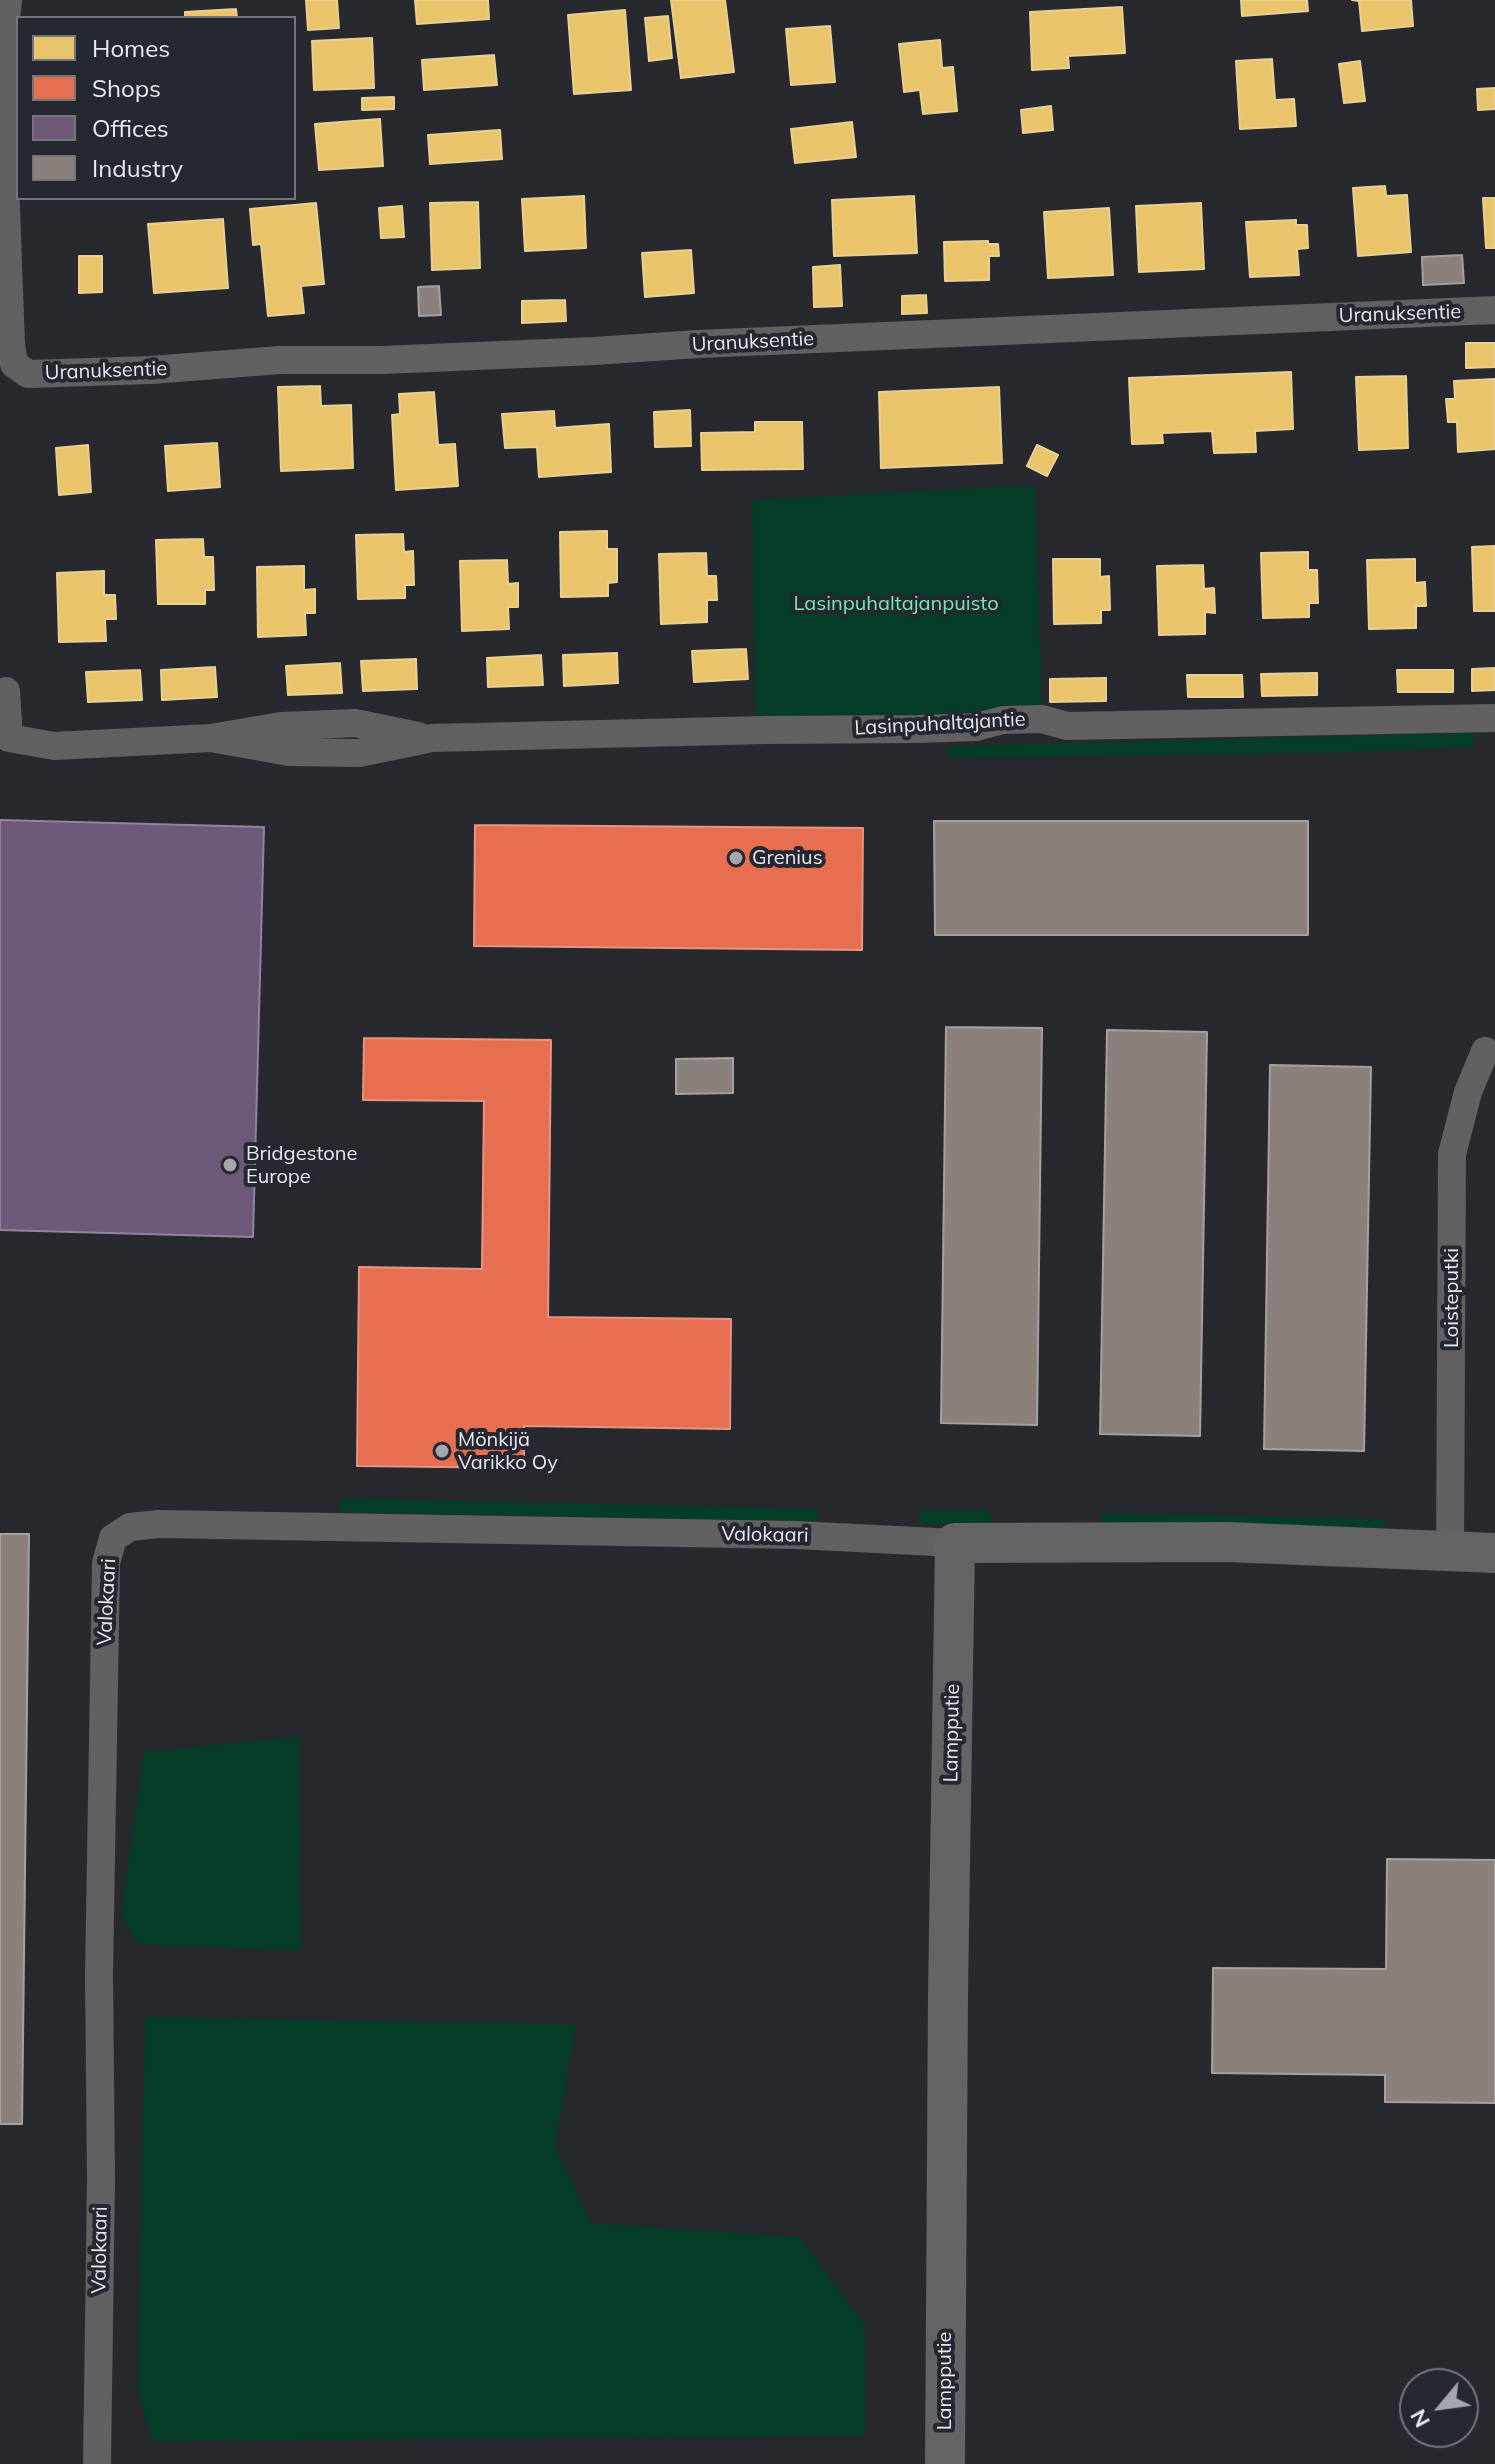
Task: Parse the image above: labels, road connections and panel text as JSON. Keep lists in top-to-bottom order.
{
  "streets": {
    "street": [
      "Uranuksentie",
      "Lasinpuhaltajantie",
      "Loisteputki",
      "Valokaari",
      "Lampputie"
    ]
  },
  "crossings": [
    ["Valokaari", "Lampputie"]
  ],
  "parks": ["Lasinpuhaltajanpuisto"],
  "places": ["Grenius", "Bridgestone Europe", "Mönkijä Varikko Oy"],
  "legend": [
    "Homes",
    "Shops",
    "Offices",
    "Industry"
  ],
  "north": "bottom left"
}
